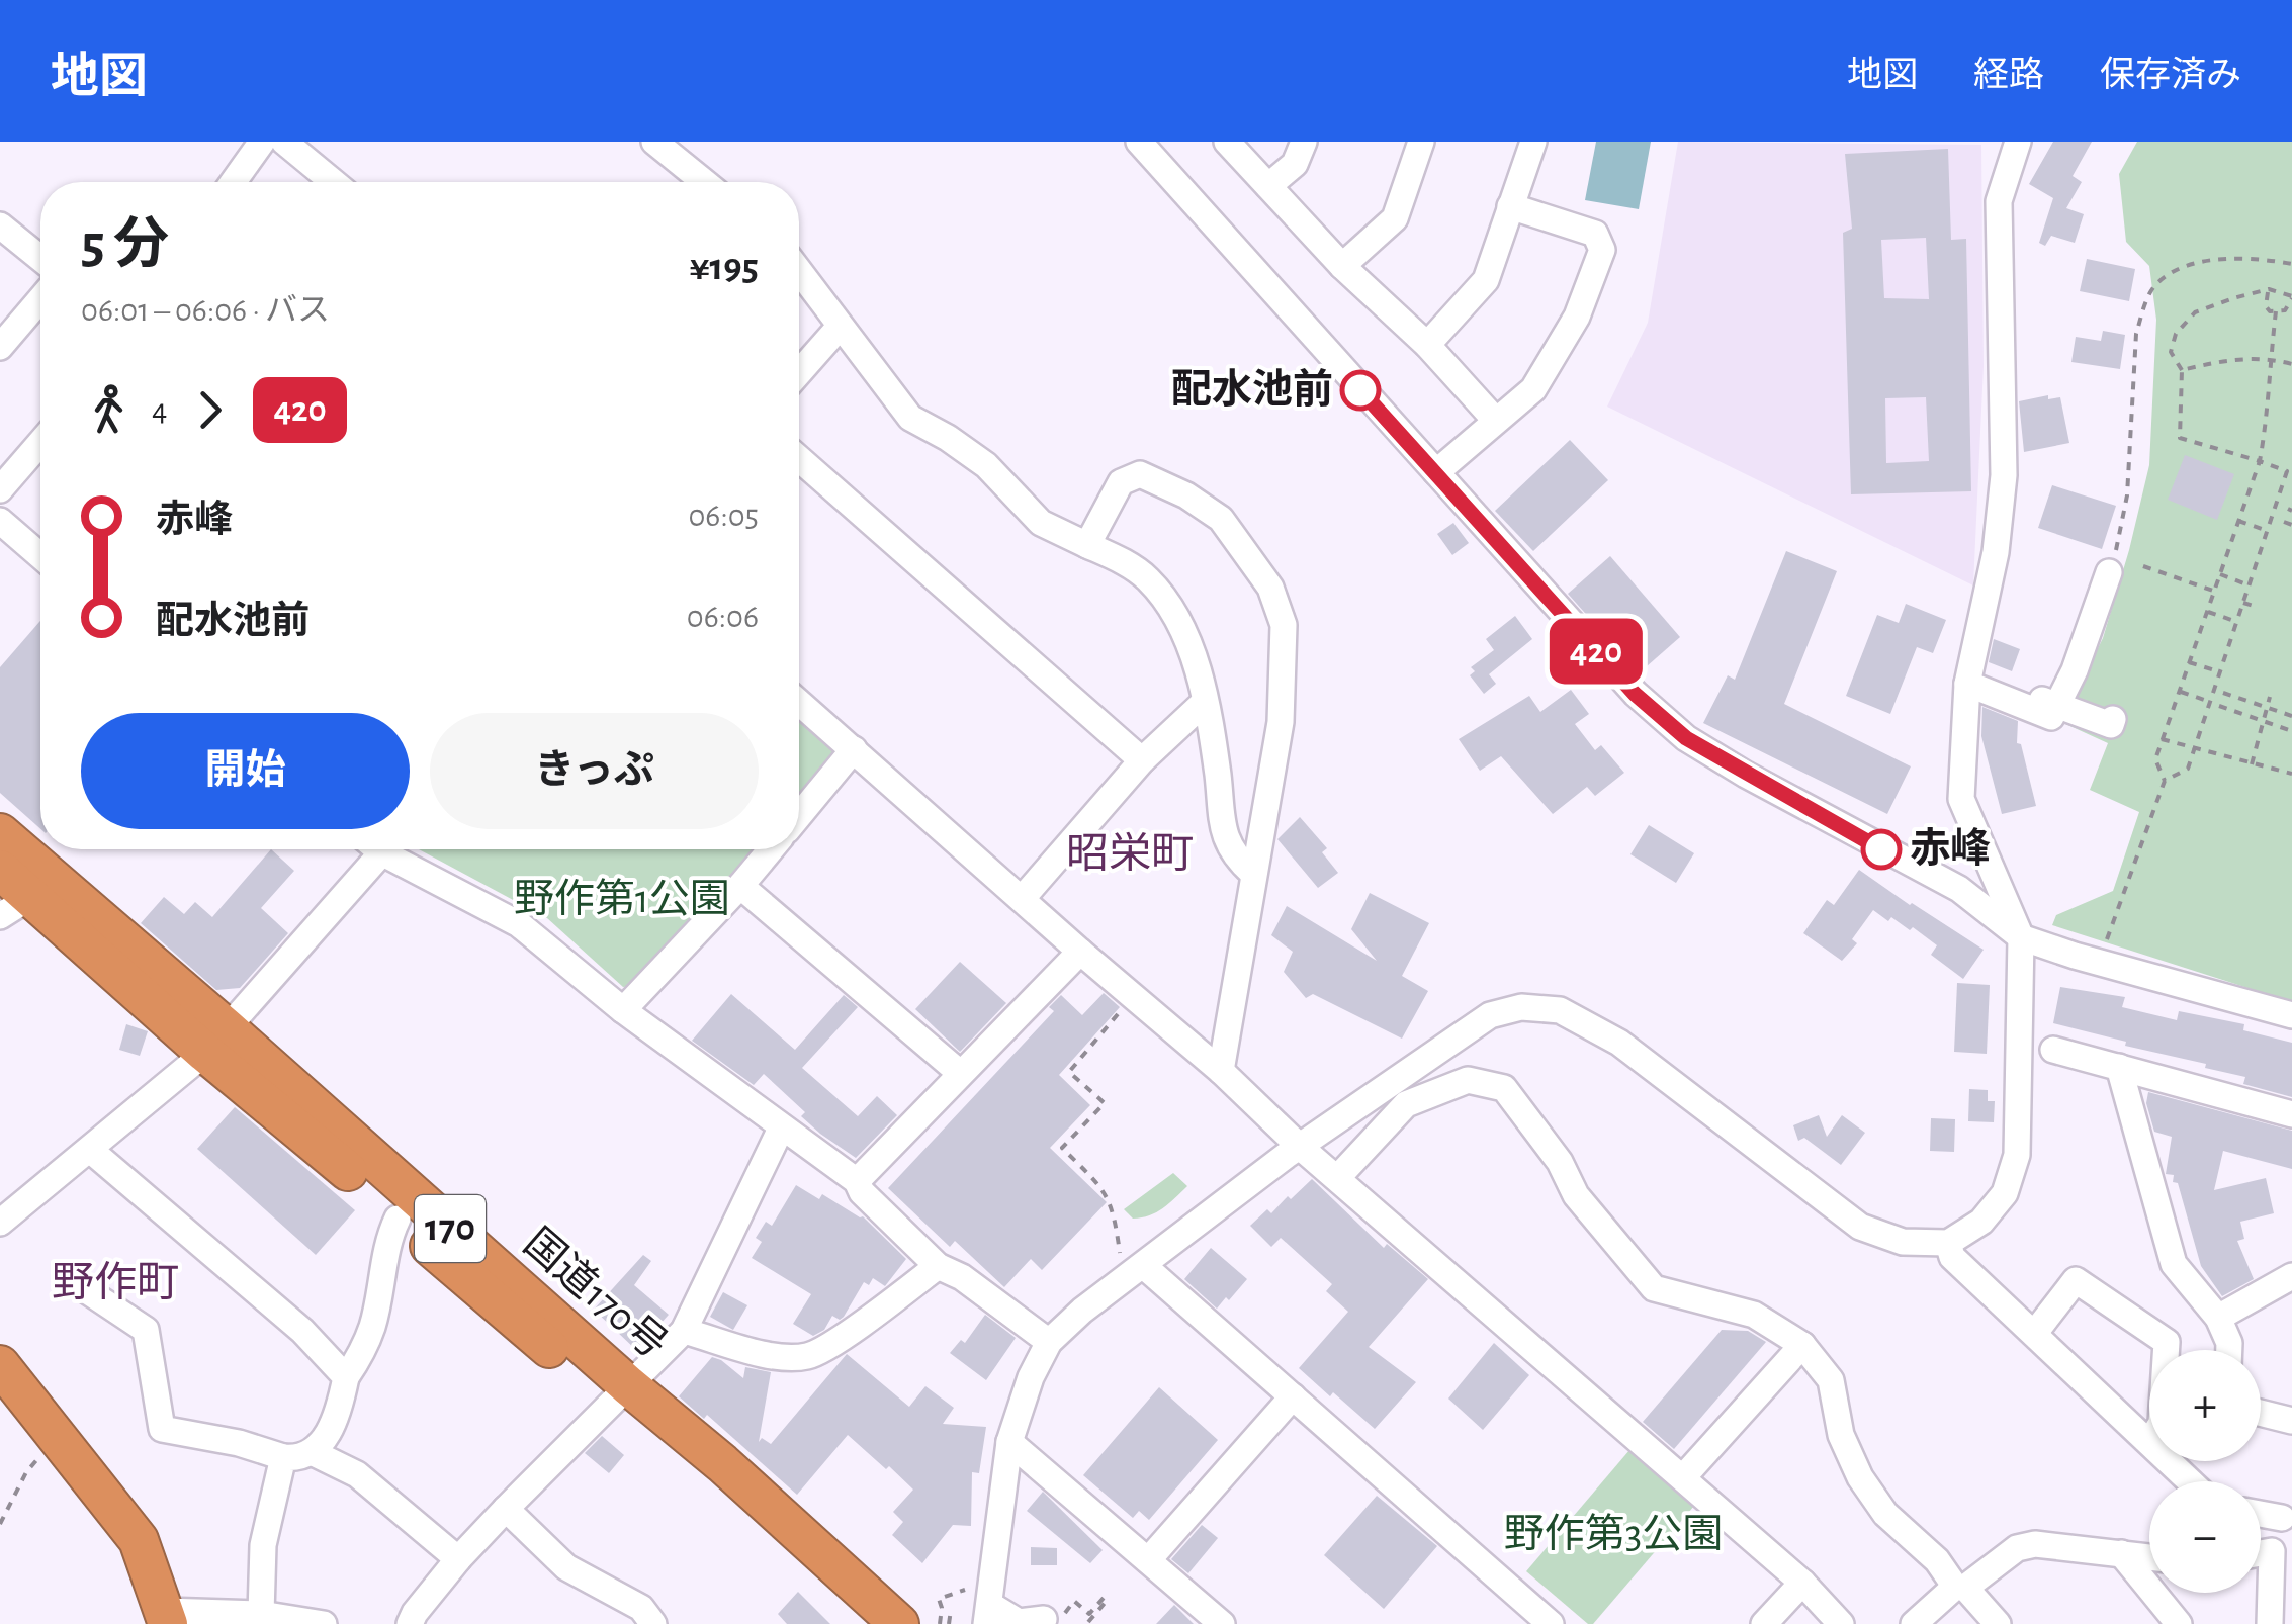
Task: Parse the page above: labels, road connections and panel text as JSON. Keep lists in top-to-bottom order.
{
  "streets": {
    "highway": ["170", "国道170号"]
  },
  "districts": ["昭栄町", "野作町"],
  "parks": ["野作第1公園", "野作第3公園"],
  "places": ["配水池前", "赤峰"],
  "lines": ["bus line 420"],
  "page": {
    "header": "地図",
    "nav": ["地図", "経路", "保存済み"],
    "on_map": "420",
    "heading": ["5 分", "06:01 – 06:06 · バス", "¥195"],
    "legs": ["4", "420"],
    "list": [
      {
        "name": "赤峰",
        "value": "06:05"
      },
      {
        "name": "配水池前",
        "value": "06:06"
      }
    ],
    "buttons": ["開始", "きっぷ"],
    "map_buttons": ["+", "−"]
  }
}
